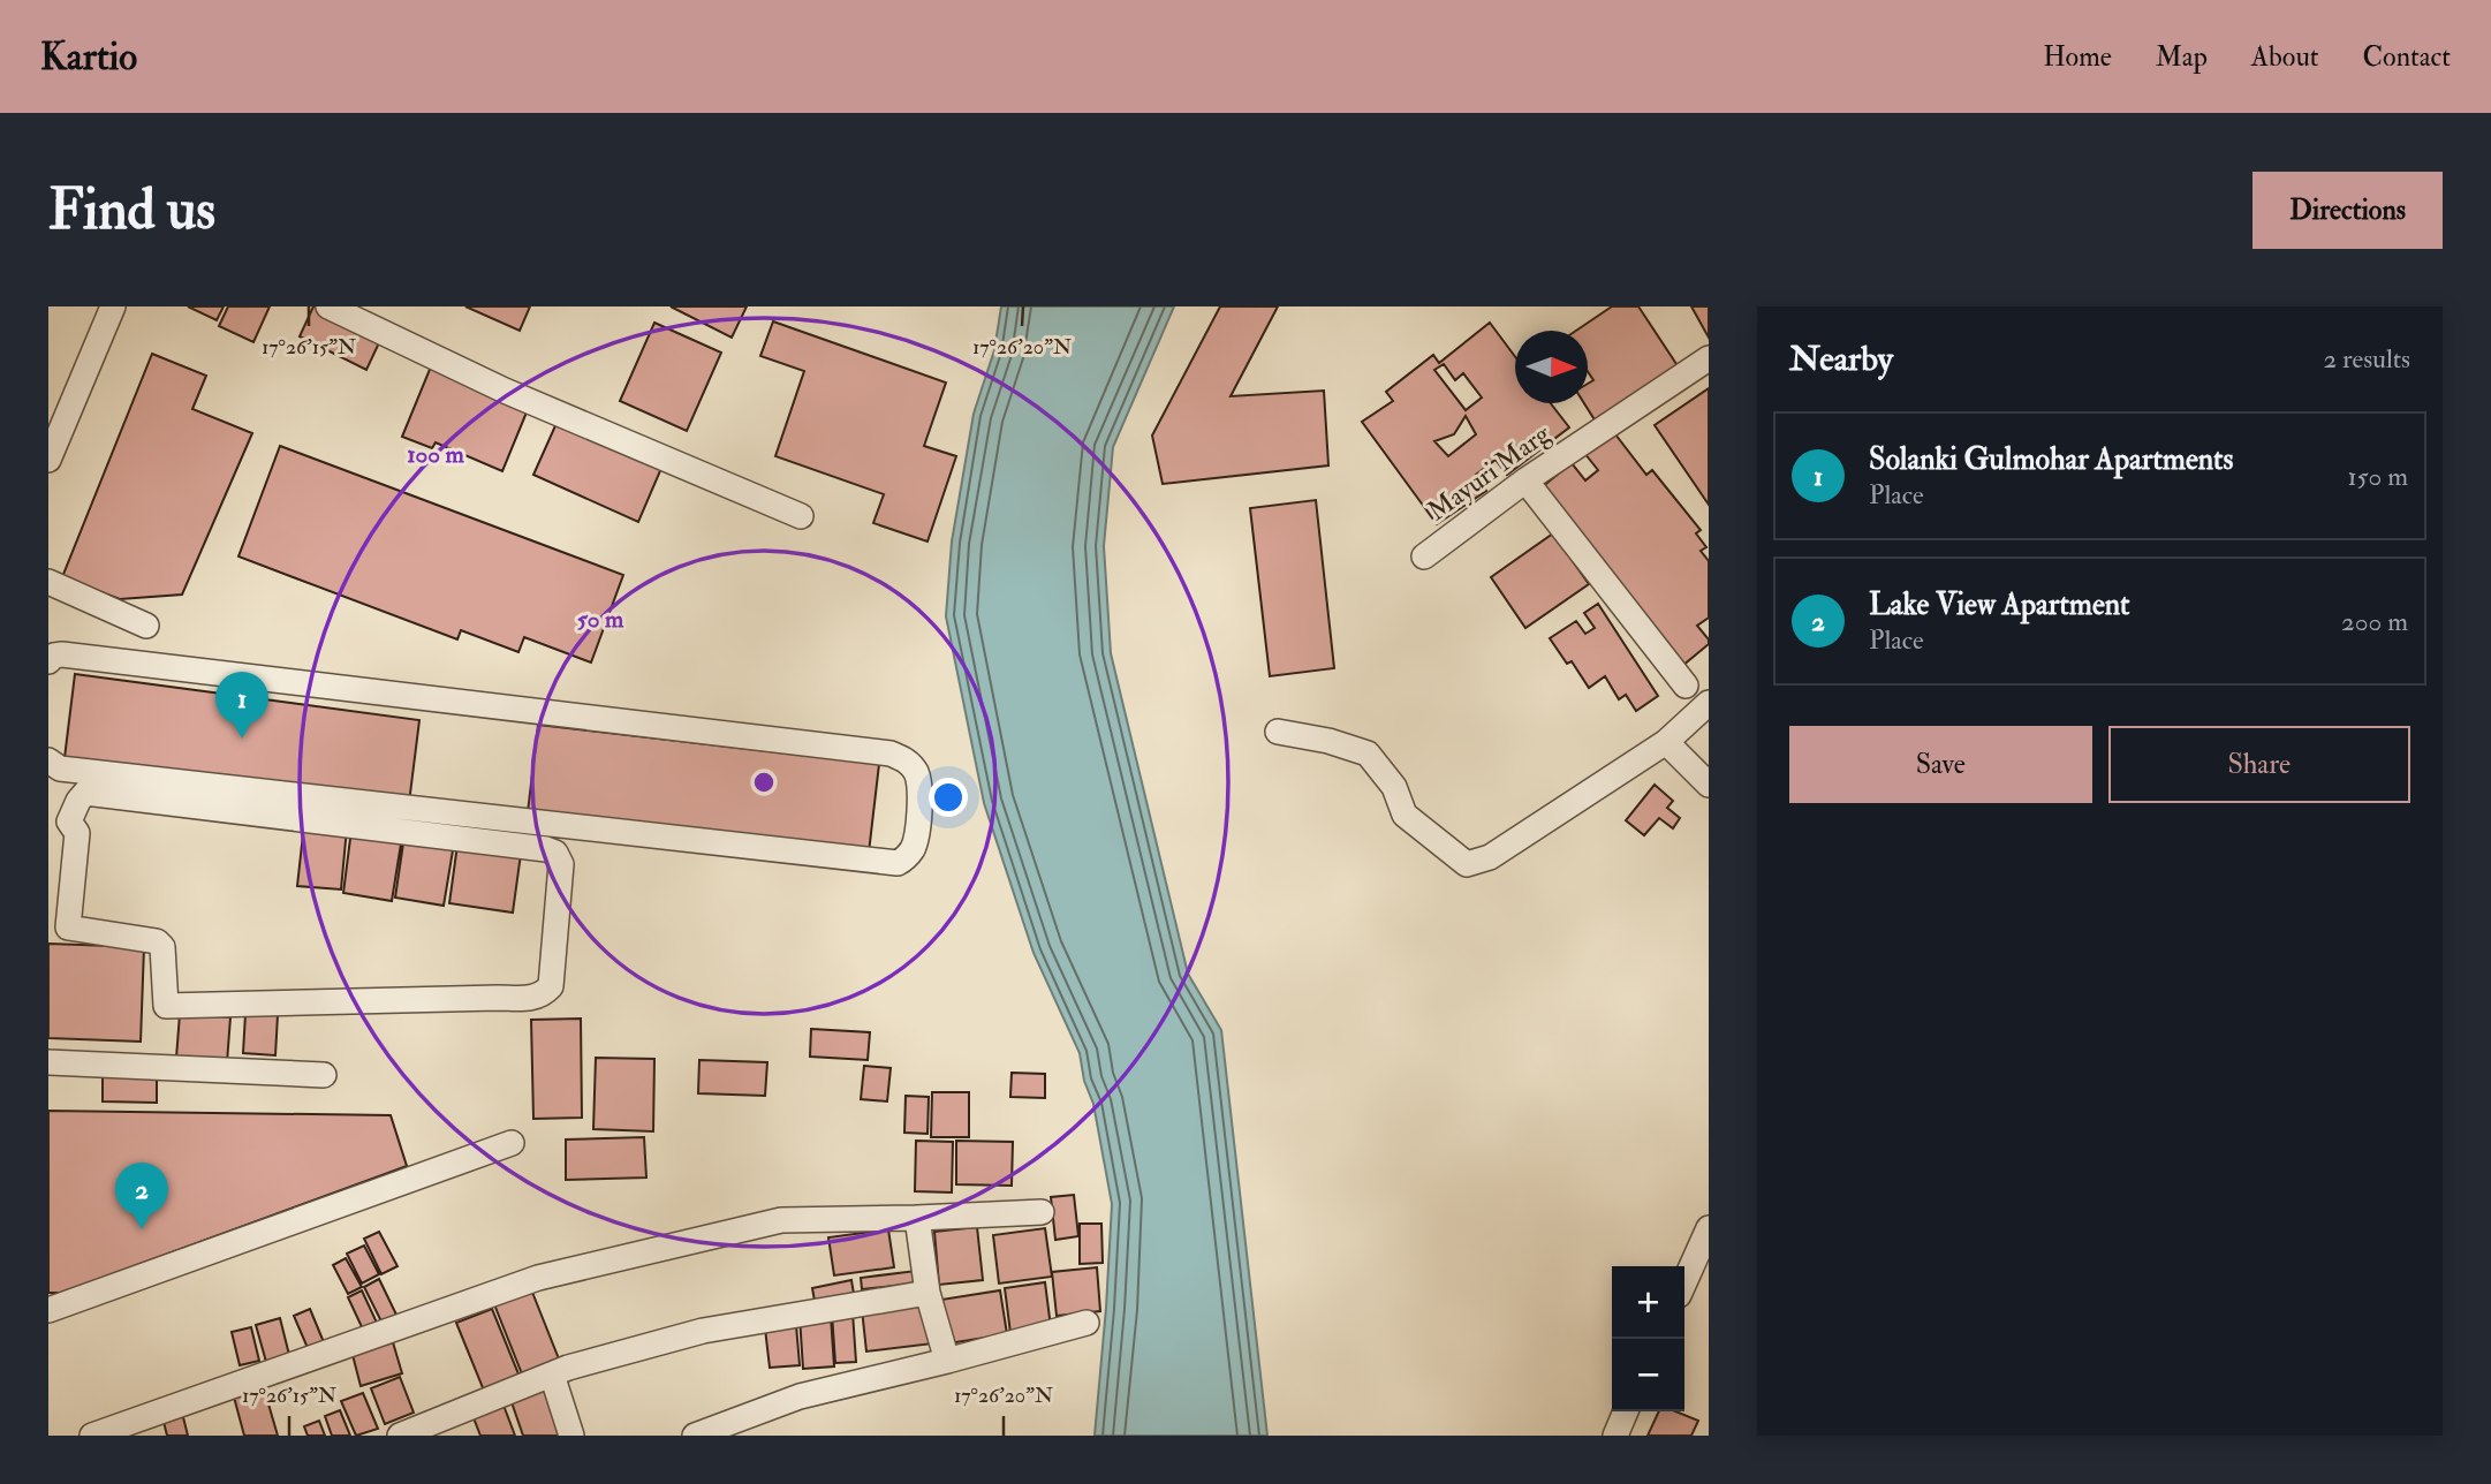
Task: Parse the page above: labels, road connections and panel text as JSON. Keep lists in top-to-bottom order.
{
  "streets": {
    "street": ["Mayuri Marg"]
  },
  "north": "right",
  "page": {
    "header": "Kartio",
    "nav": [
      "Home",
      "Map",
      "About",
      "Contact"
    ],
    "buttons": [
      "Directions",
      ["Save", "Share"]
    ],
    "title": "Find us",
    "heading": ["Nearby", "2 results"],
    "list": [
      {
        "mark": "1",
        "name": "Solanki Gulmohar Apartments",
        "note": "Place",
        "value": "150 m"
      },
      {
        "mark": "2",
        "name": "Lake View Apartment",
        "note": "Place",
        "value": "200 m"
      }
    ],
    "pins": ["1", "2"],
    "map_buttons": ["+", "−"]
  },
  "coordinates": ["17°26'15\"N", "17°26'20\"N"],
  "rings": ["100 m", "50 m"]
}
